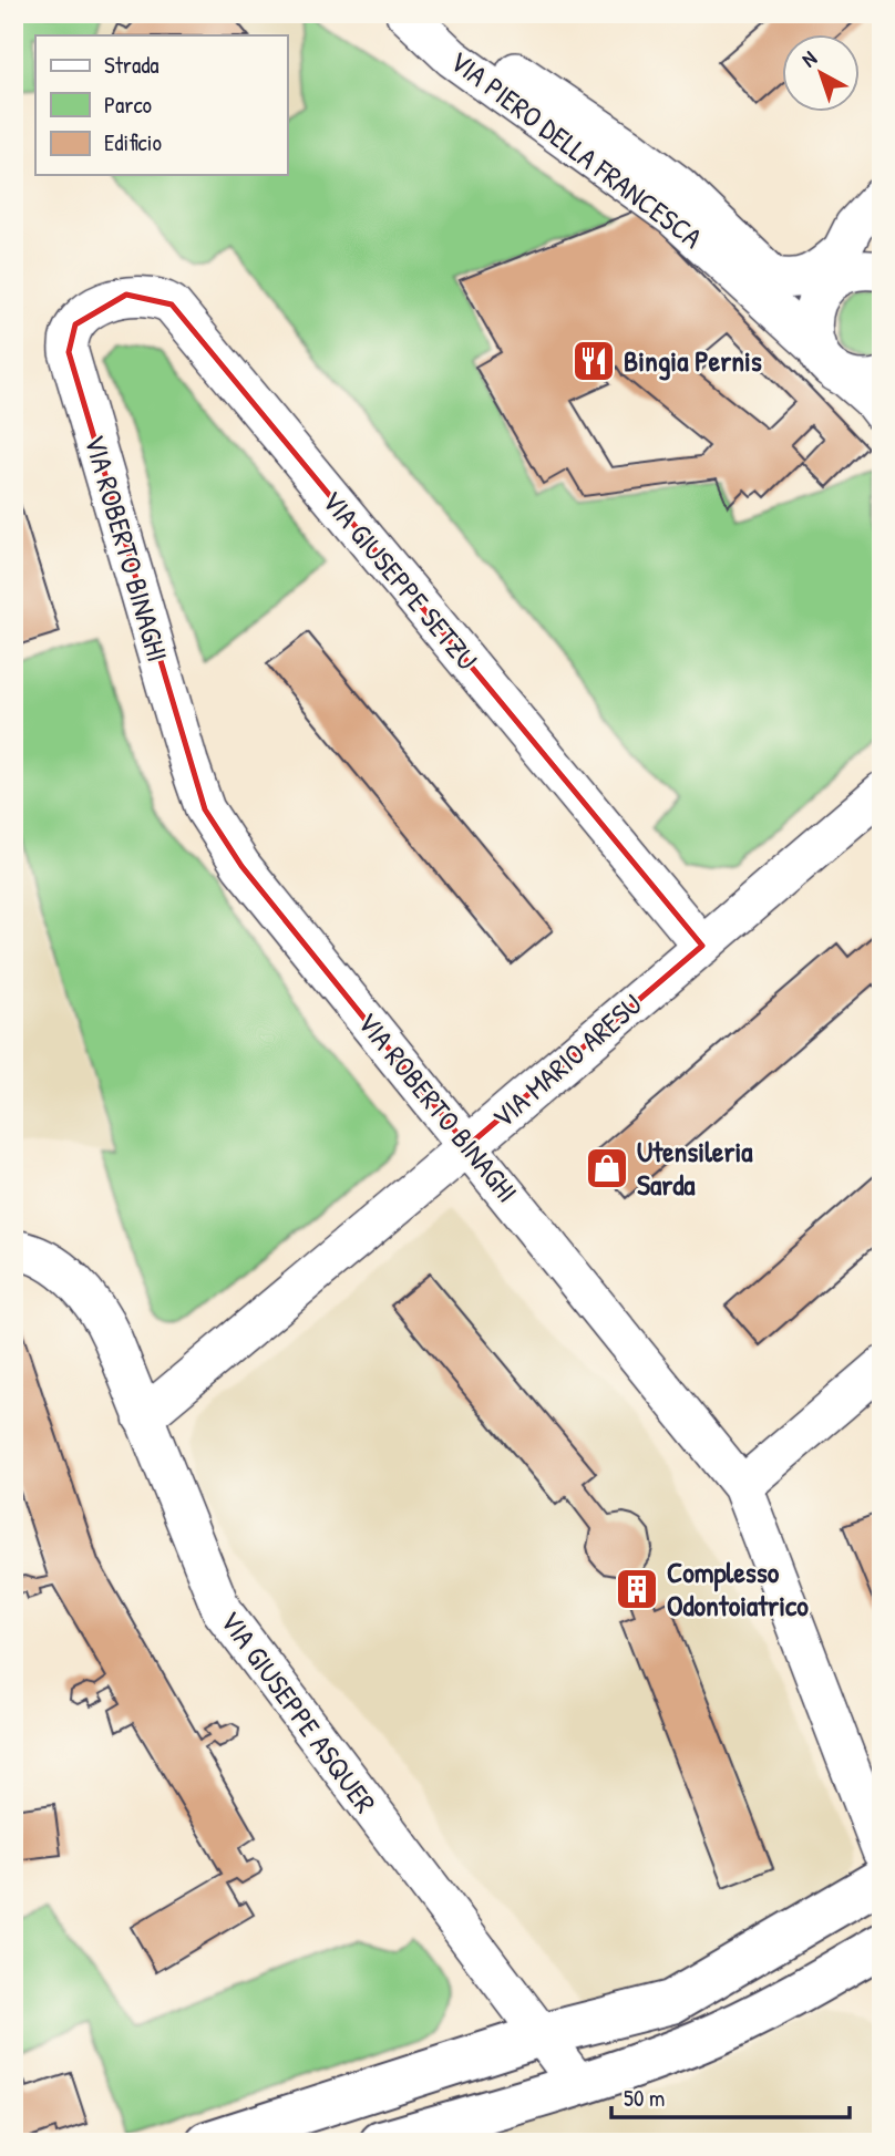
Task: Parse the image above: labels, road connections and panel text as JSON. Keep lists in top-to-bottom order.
{
  "streets": {
    "street": [
      "VIA PIERO DELLA FRANCESCA",
      "VIA ROBERTO BINAGHI",
      "VIA GIUSEPPE SETZU",
      "VIA MARIO ARESU",
      "VIA GIUSEPPE ASQUER"
    ]
  },
  "crossings": [
    ["VIA ROBERTO BINAGHI", "VIA GIUSEPPE SETZU"],
    ["VIA ROBERTO BINAGHI", "VIA MARIO ARESU"],
    ["VIA GIUSEPPE SETZU", "VIA MARIO ARESU"],
    ["VIA MARIO ARESU", "VIA GIUSEPPE ASQUER"]
  ],
  "places": {
    "restaurant": ["Bingia Pernis"],
    "shop": ["Utensileria Sarda"],
    "building": ["Complesso Odontoiatrico"]
  },
  "legend": ["Strada", "Parco", "Edificio"],
  "scale_bar": "50 m",
  "north": "top left"
}
